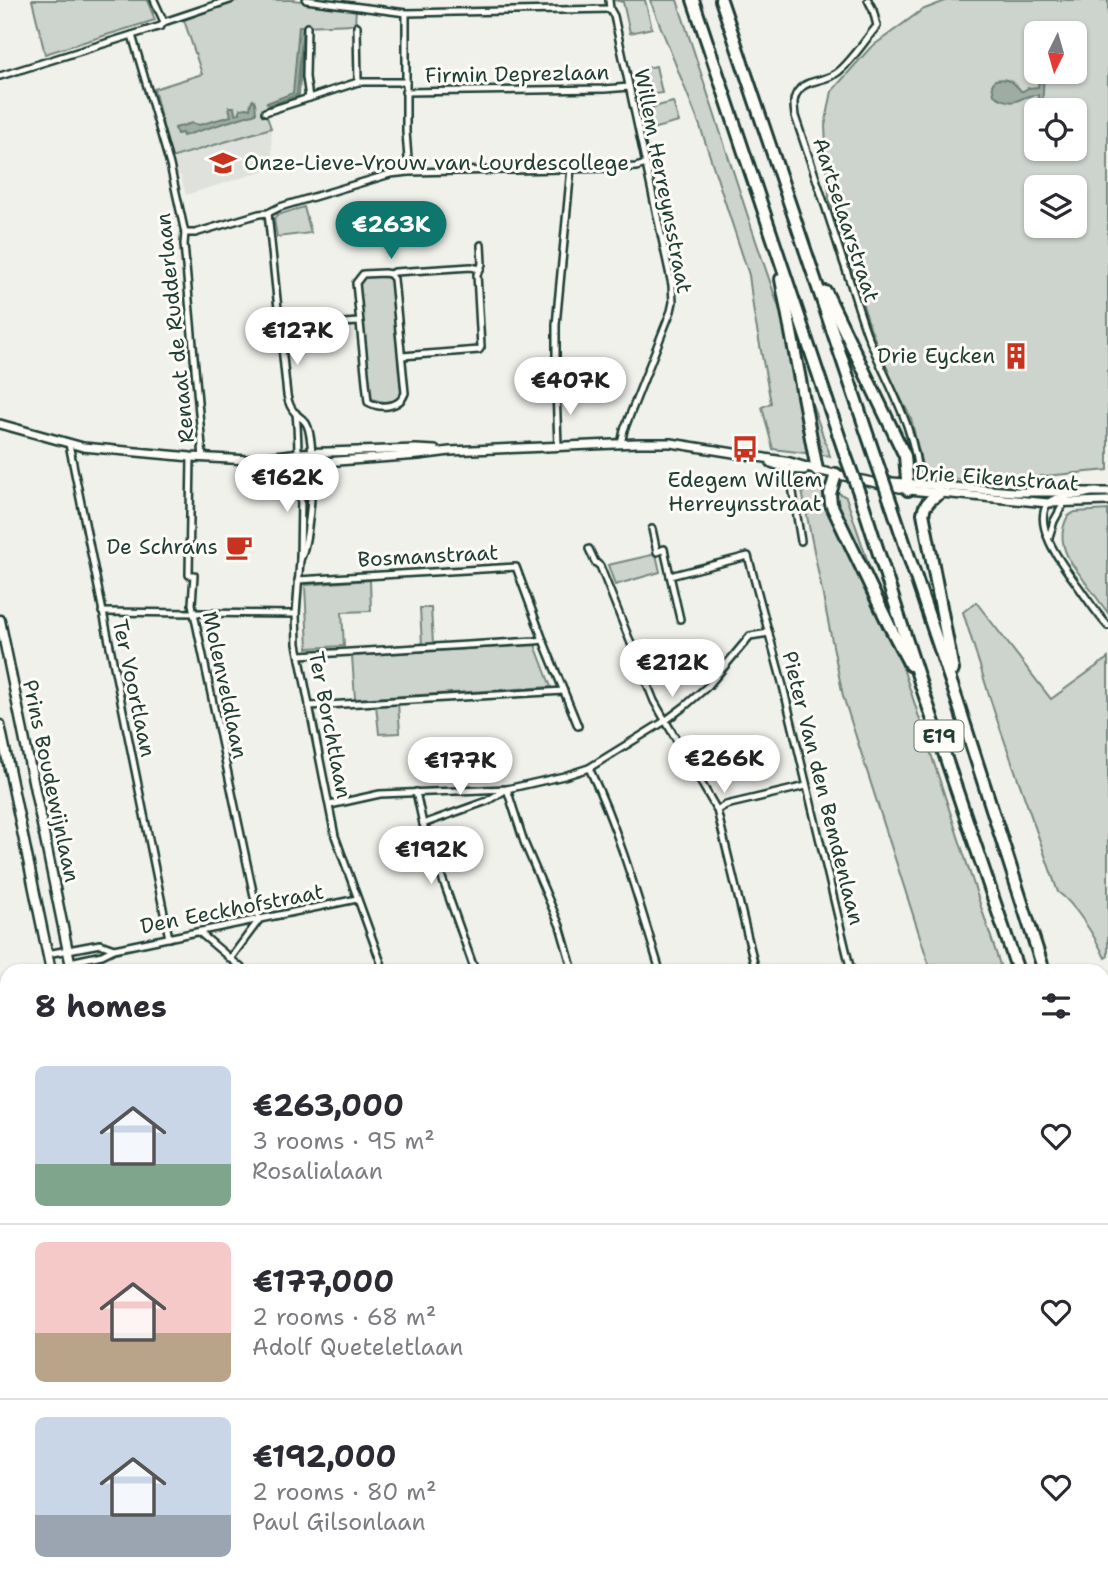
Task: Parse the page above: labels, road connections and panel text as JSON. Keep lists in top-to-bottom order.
{
  "streets": {
    "highway": ["E19"],
    "main road": ["Prins Boudewijnlaan"],
    "street": [
      "Firmin Deprezlaan",
      "Willem Herreynsstraat",
      "Aartselaarstraat",
      "Renaat de Rudderlaan",
      "Drie Eikenstraat",
      "Bosmanstraat",
      "Molenveldlaan",
      "Ter Voortlaan",
      "Ter Borchtlaan",
      "Pieter Van den Bemdenlaan",
      "Den Eeckhofstraat"
    ]
  },
  "crossings": [
    ["Firmin Deprezlaan", "Willem Herreynsstraat"],
    ["Willem Herreynsstraat", "Drie Eikenstraat"],
    ["Aartselaarstraat", "Drie Eikenstraat"],
    ["Renaat de Rudderlaan", "Drie Eikenstraat"],
    ["Drie Eikenstraat", "Molenveldlaan"],
    ["Drie Eikenstraat", "Ter Voortlaan"],
    ["Drie Eikenstraat", "Ter Borchtlaan"],
    ["Bosmanstraat", "Ter Borchtlaan"],
    ["Molenveldlaan", "Den Eeckhofstraat"],
    ["Ter Voortlaan", "Den Eeckhofstraat"],
    ["Ter Borchtlaan", "Den Eeckhofstraat"],
    ["Prins Boudewijnlaan", "Den Eeckhofstraat"]
  ],
  "places": {
    "school or university": ["Onze-Lieve-Vrouw van Lourdescollege"],
    "building": ["Drie Eycken"],
    "bus stop": ["Edegem Willem Herreynsstraat"],
    "cafe": ["De Schrans"]
  },
  "north": "bottom",
  "page": {
    "price": [
      "€263K",
      "€127K",
      "€407K",
      "€162K",
      "€212K",
      "€266K",
      "€177K",
      "€192K"
    ],
    "heading": "8 homes",
    "list": [
      {
        "name": "€263,000",
        "note": "3 rooms · 95 m² · Rosalialaan"
      },
      {
        "name": "€177,000",
        "note": "2 rooms · 68 m² · Adolf Queteletlaan"
      },
      {
        "name": "€192,000",
        "note": "2 rooms · 80 m² · Paul Gilsonlaan"
      }
    ]
  }
}
